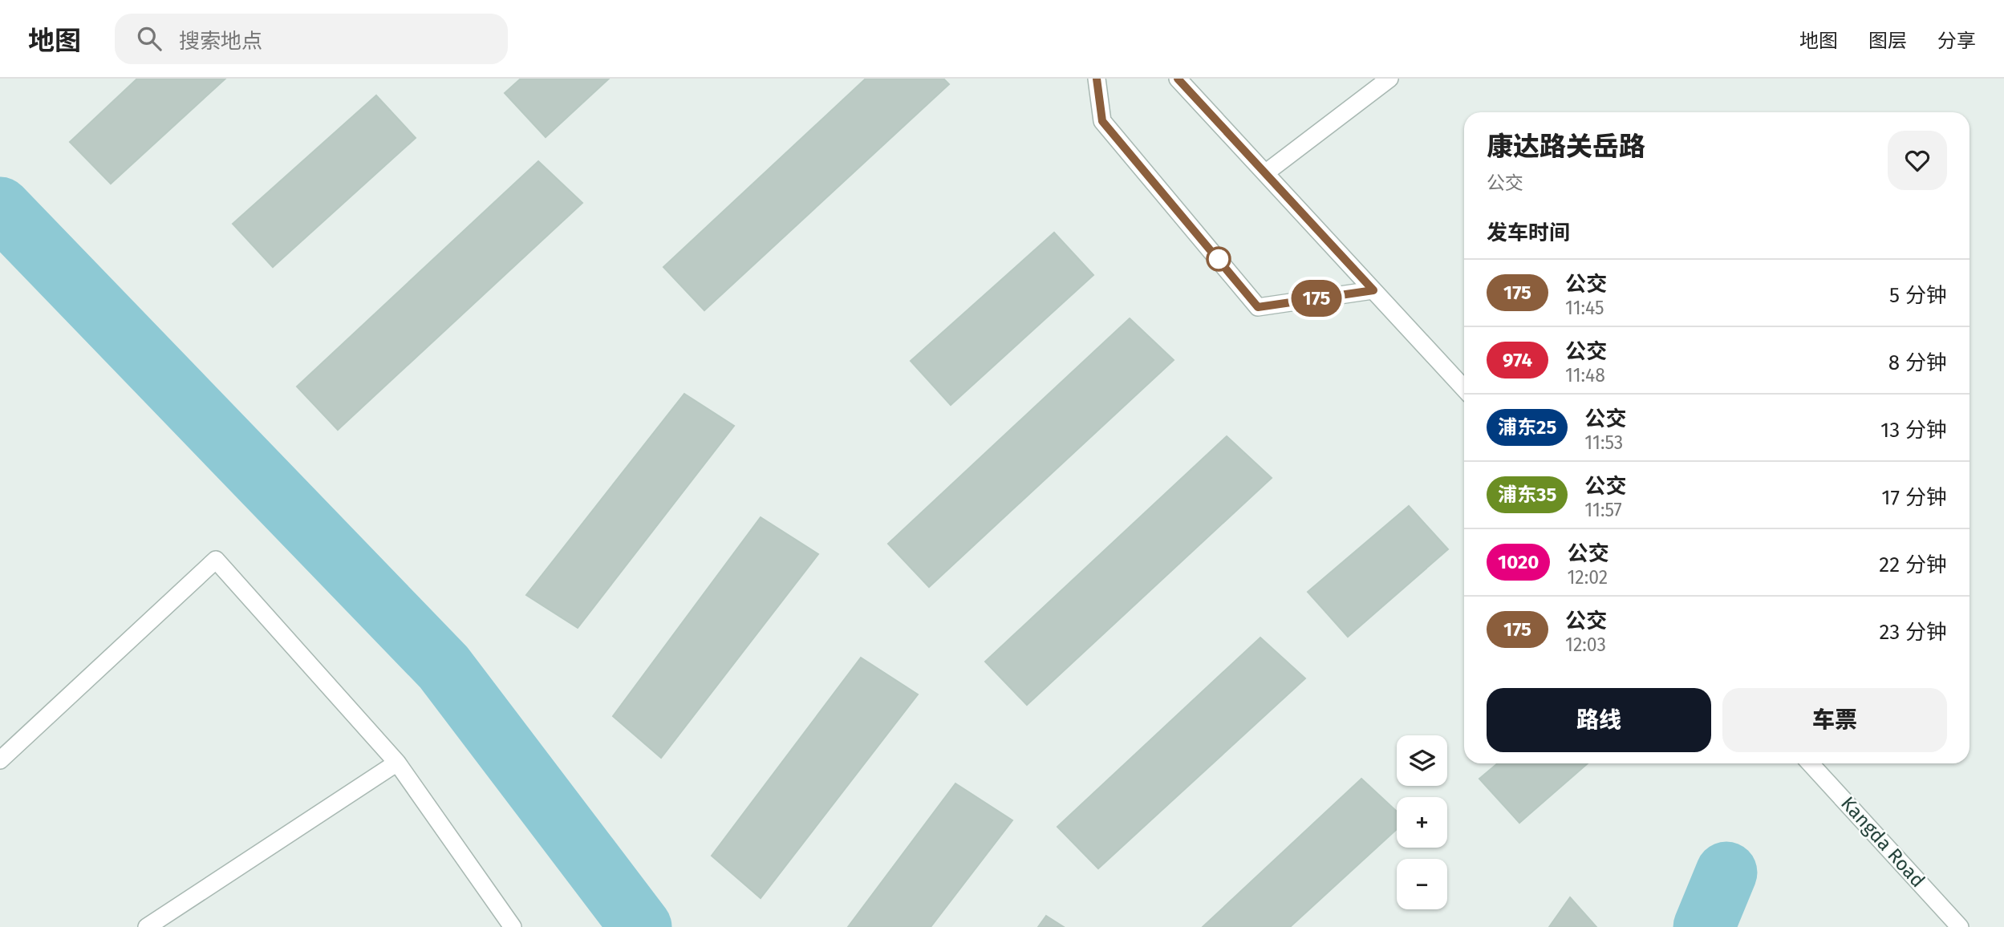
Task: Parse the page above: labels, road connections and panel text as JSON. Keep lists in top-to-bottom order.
{
  "streets": {
    "street": ["Kangda Road"]
  },
  "lines": ["bus line 175"],
  "page": {
    "header": "地图",
    "search": "搜索地点",
    "nav": ["地图", "图层", "分享"],
    "on_map": "175",
    "heading": [
      ["康达路关岳路", "公交"],
      "发车时间"
    ],
    "list": [
      {
        "mark": "175",
        "name": "公交",
        "note": "11:45",
        "value": "5 分钟"
      },
      {
        "mark": "974",
        "name": "公交",
        "note": "11:48",
        "value": "8 分钟"
      },
      {
        "mark": "浦东25",
        "name": "公交",
        "note": "11:53",
        "value": "13 分钟"
      },
      {
        "mark": "浦东35",
        "name": "公交",
        "note": "11:57",
        "value": "17 分钟"
      },
      {
        "mark": "1020",
        "name": "公交",
        "note": "12:02",
        "value": "22 分钟"
      },
      {
        "mark": "175",
        "name": "公交",
        "note": "12:03",
        "value": "23 分钟"
      }
    ],
    "buttons": ["路线", "车票"],
    "map_buttons": ["+", "−"]
  }
}
